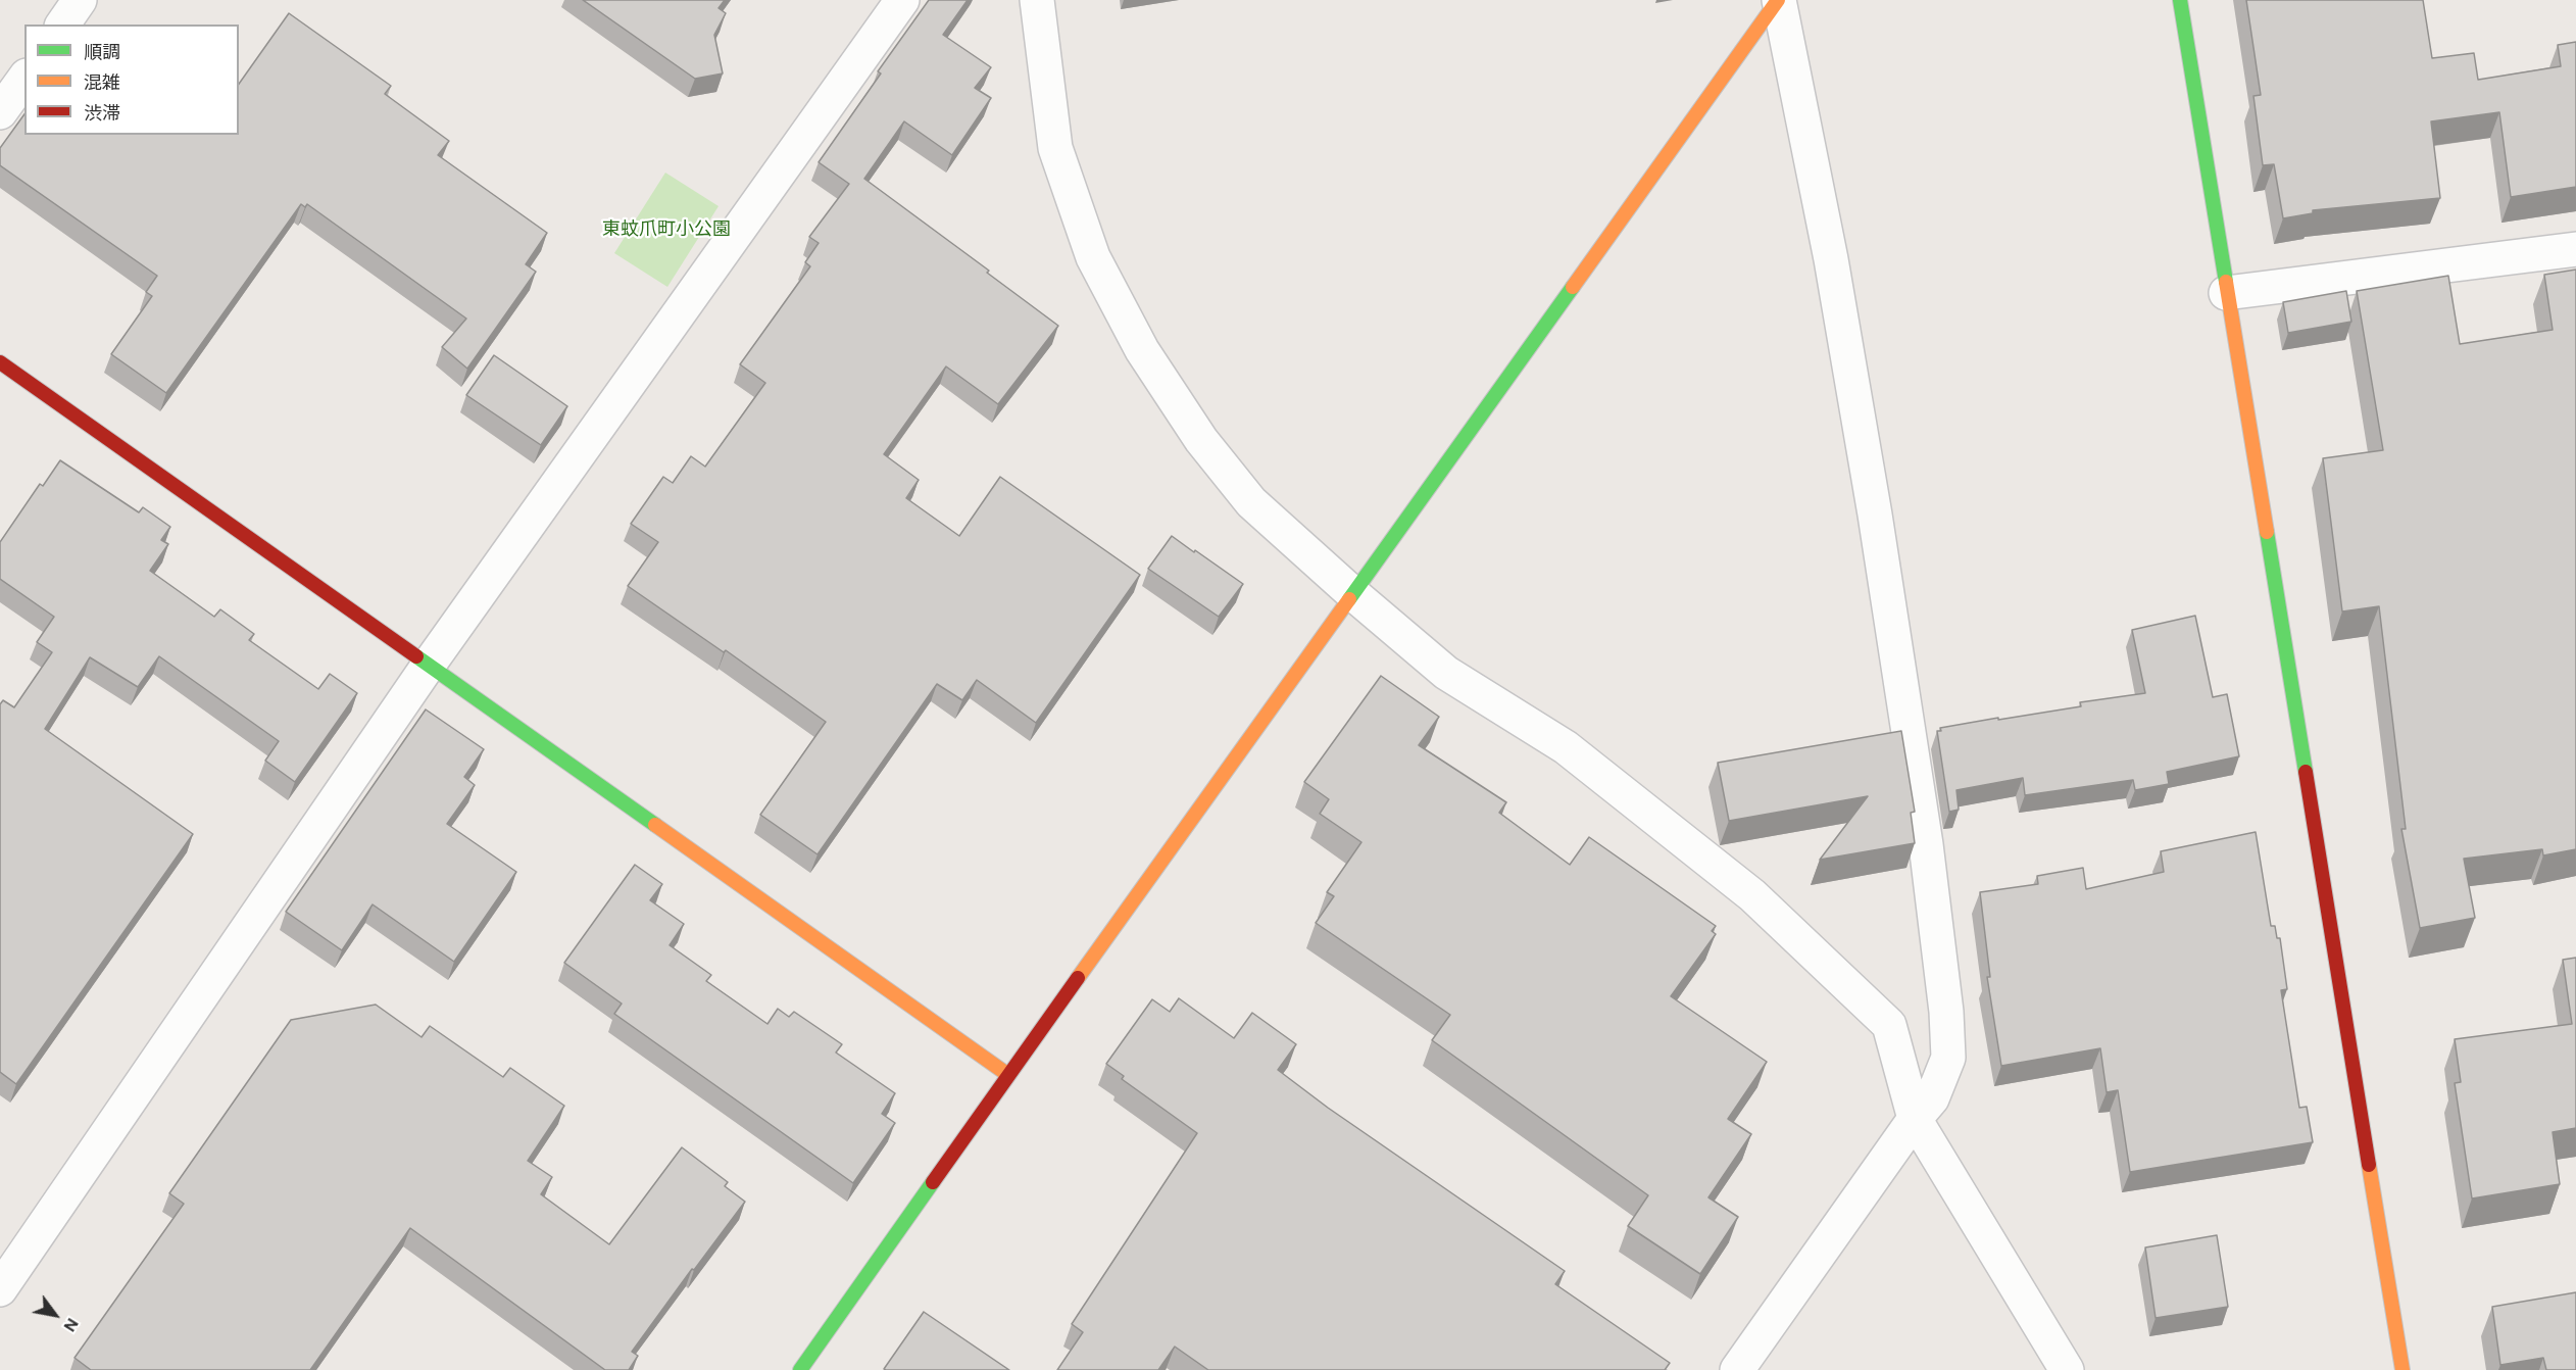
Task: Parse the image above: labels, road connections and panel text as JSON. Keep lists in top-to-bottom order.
{
  "parks": ["東蚊爪町小公園"],
  "legend": ["順調", "混雑", "渋滞"],
  "north": "bottom right"
}
